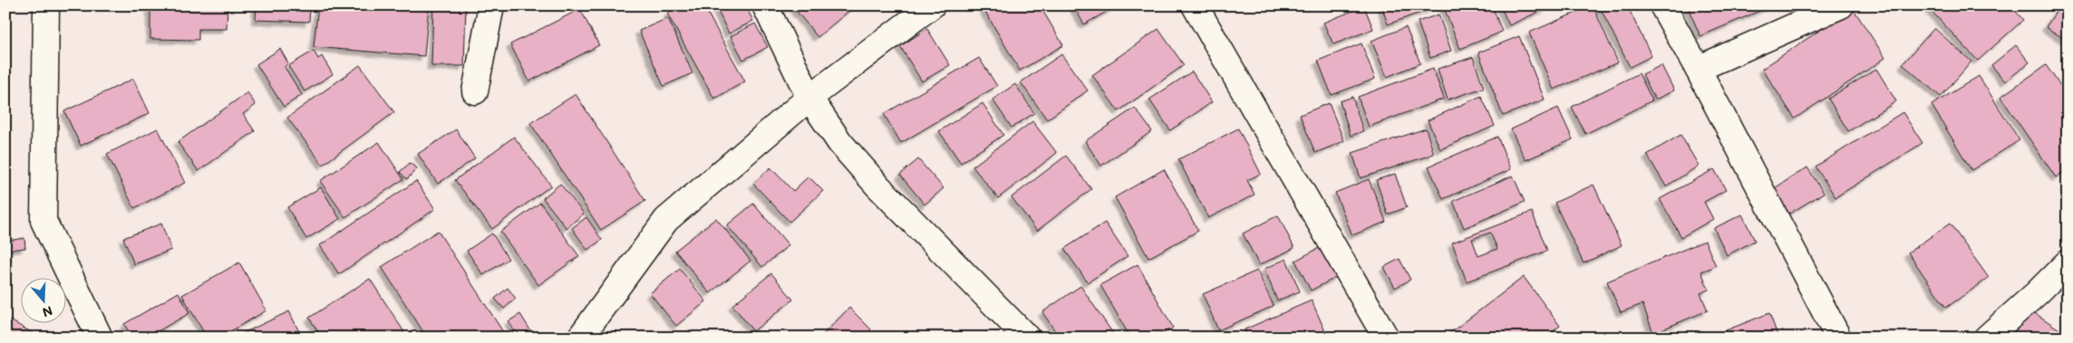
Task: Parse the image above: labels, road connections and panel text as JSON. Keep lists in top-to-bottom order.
{
  "north": "bottom"
}
